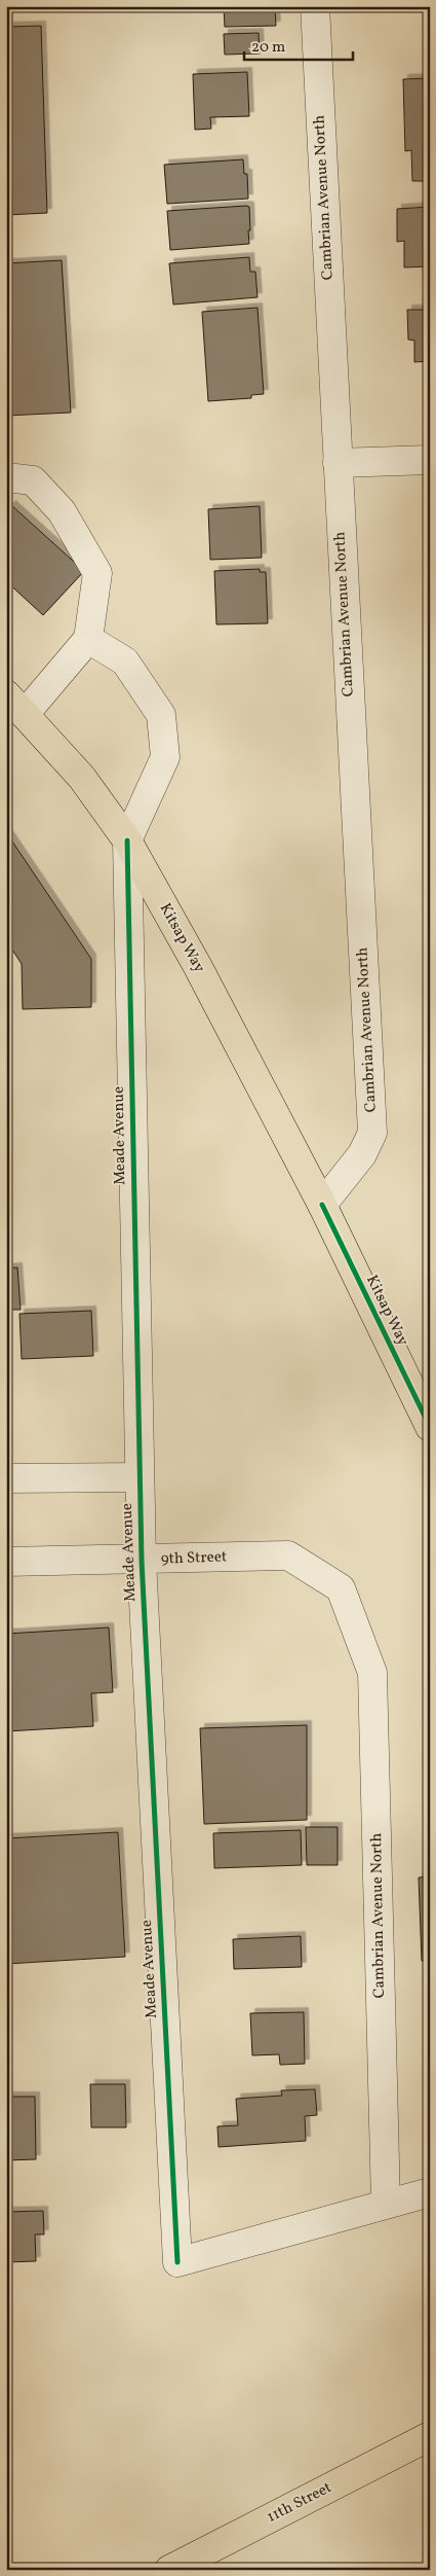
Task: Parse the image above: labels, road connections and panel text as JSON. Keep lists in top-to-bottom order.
{
  "streets": {
    "main road": ["Kitsap Way", "11th Street"],
    "street": ["Cambrian Avenue North", "Meade Avenue", "9th Street"]
  },
  "crossings": [
    ["Cambrian Avenue North", "Kitsap Way"],
    ["Cambrian Avenue North", "Meade Avenue"],
    ["Cambrian Avenue North", "9th Street"],
    ["Kitsap Way", "Meade Avenue"],
    ["Meade Avenue", "9th Street"]
  ],
  "scale_bar": "20 m"
}
